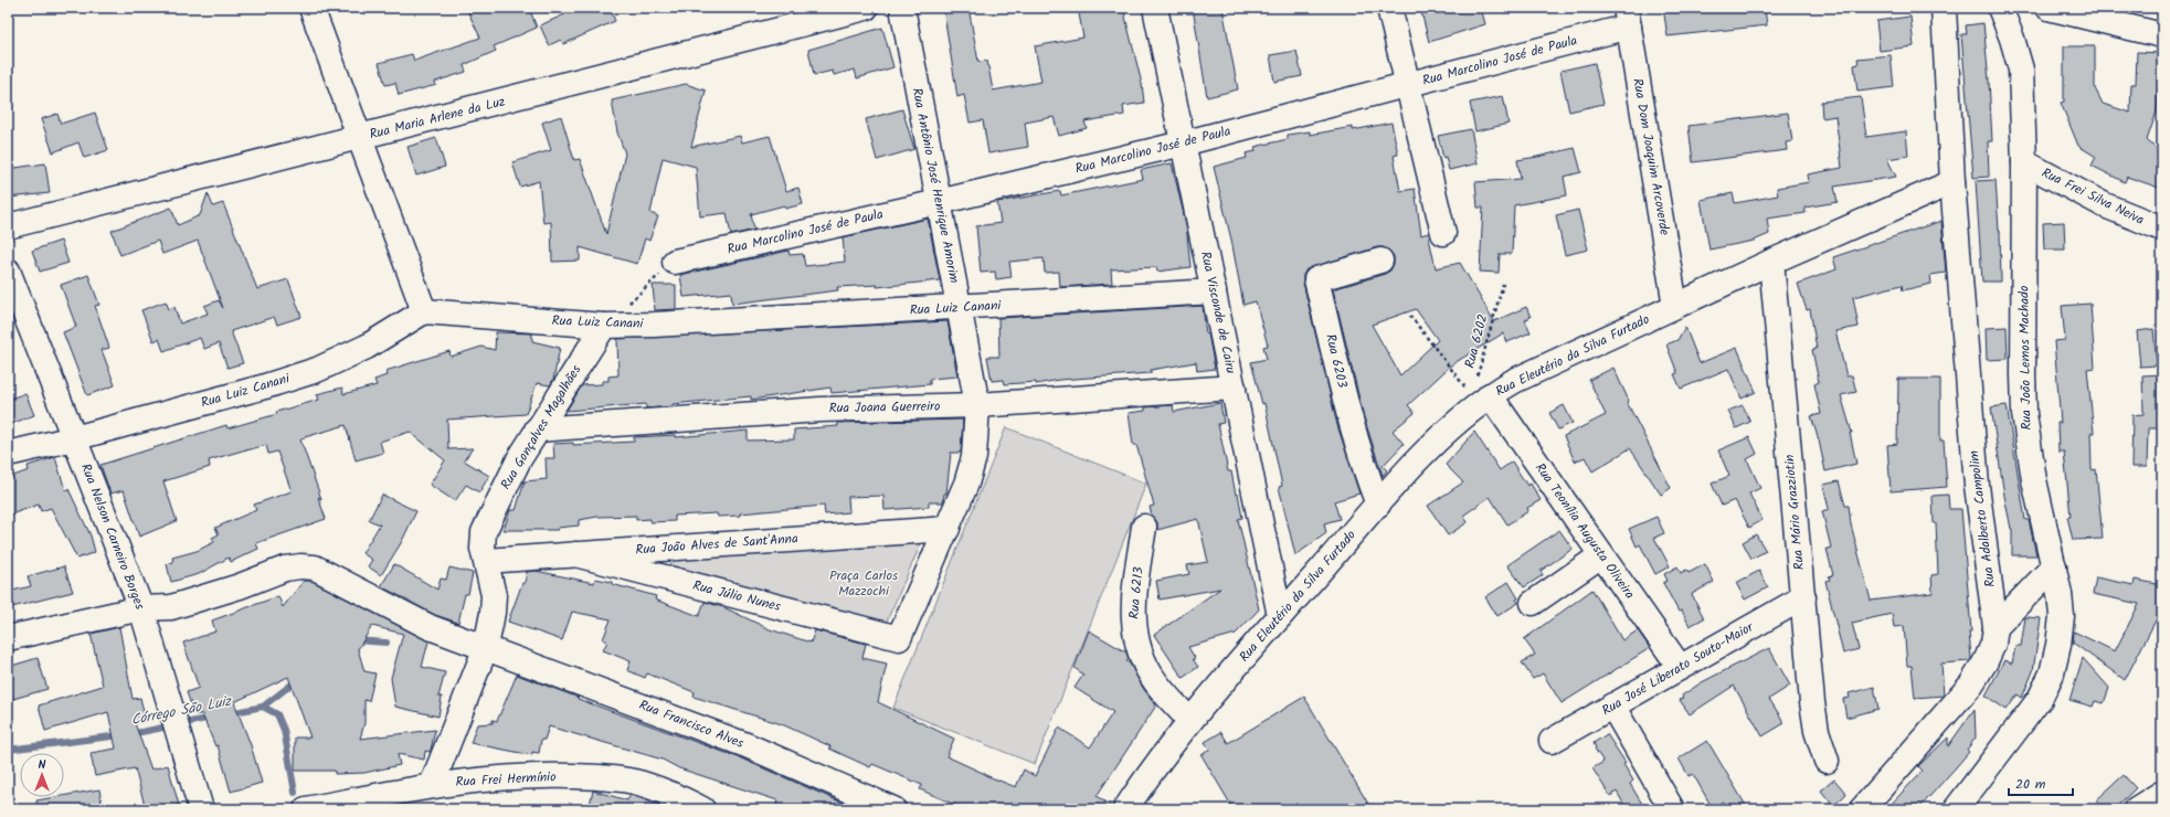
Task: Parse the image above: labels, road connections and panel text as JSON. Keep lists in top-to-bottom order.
{
  "streets": {
    "street": [
      "Rua Marcolino José de Paula",
      "Rua Maria Arlene da Luz",
      "Rua Dom Joaquim Arcoverde",
      "Rua Antônio José Henrique Amorim",
      "Rua Frei Silva Neiva",
      "Rua Luiz Canani",
      "Rua Visconde de Cairu",
      "Rua Eleutério da Silva Furtado",
      "Rua João Lemos Machado",
      "Rua 6203",
      "Rua Joana Guerreiro",
      "Rua Gonçalves Magalhães",
      "Rua Mário Grazziotin",
      "Rua Adalberto Campolim",
      "Rua Teonília Augusta Oliveira",
      "Rua Nelson Carneiro Borges",
      "Rua João Alves de Sant'Anna",
      "Rua 6213",
      "Rua Júlio Nunes",
      "Rua José Liberato Souto-Maior",
      "Rua Francisco Alves",
      "Rua Frei Hermínio"
    ],
    "path": ["Rua 6202"]
  },
  "crossings": [
    ["Rua Marcolino José de Paula", "Rua Dom Joaquim Arcoverde"],
    ["Rua Marcolino José de Paula", "Rua Antônio José Henrique Amorim"],
    ["Rua Marcolino José de Paula", "Rua Visconde de Cairu"],
    ["Rua Dom Joaquim Arcoverde", "Rua Eleutério da Silva Furtado"],
    ["Rua Antônio José Henrique Amorim", "Rua Luiz Canani"],
    ["Rua Antônio José Henrique Amorim", "Rua Joana Guerreiro"],
    ["Rua Antônio José Henrique Amorim", "Rua João Alves de Sant'Anna"],
    ["Rua Antônio José Henrique Amorim", "Rua Júlio Nunes"],
    ["Rua Frei Silva Neiva", "Rua João Lemos Machado"],
    ["Rua Luiz Canani", "Rua Visconde de Cairu"],
    ["Rua Luiz Canani", "Rua Gonçalves Magalhães"],
    ["Rua Luiz Canani", "Rua Nelson Carneiro Borges"],
    ["Rua Visconde de Cairu", "Rua Eleutério da Silva Furtado"],
    ["Rua Visconde de Cairu", "Rua Joana Guerreiro"],
    ["Rua 6202", "Rua Eleutério da Silva Furtado"],
    ["Rua 6202", "Rua Teonília Augusta Oliveira"],
    ["Rua Eleutério da Silva Furtado", "Rua 6203"],
    ["Rua Eleutério da Silva Furtado", "Rua Mário Grazziotin"],
    ["Rua Eleutério da Silva Furtado", "Rua Adalberto Campolim"],
    ["Rua Eleutério da Silva Furtado", "Rua Teonília Augusta Oliveira"],
    ["Rua Eleutério da Silva Furtado", "Rua 6213"],
    ["Rua Joana Guerreiro", "Rua Gonçalves Magalhães"],
    ["Rua Gonçalves Magalhães", "Rua João Alves de Sant'Anna"],
    ["Rua Gonçalves Magalhães", "Rua Francisco Alves"],
    ["Rua Gonçalves Magalhães", "Rua Frei Hermínio"],
    ["Rua Mário Grazziotin", "Rua José Liberato Souto-Maior"],
    ["Rua Teonília Augusta Oliveira", "Rua José Liberato Souto-Maior"],
    ["Rua Nelson Carneiro Borges", "Rua Francisco Alves"],
    ["Rua João Alves de Sant'Anna", "Rua Júlio Nunes"]
  ],
  "water": ["Córrego São Luiz"],
  "parks": ["Praça Carlos Mazzochi"],
  "scale_bar": "20 m",
  "north": "top"
}
